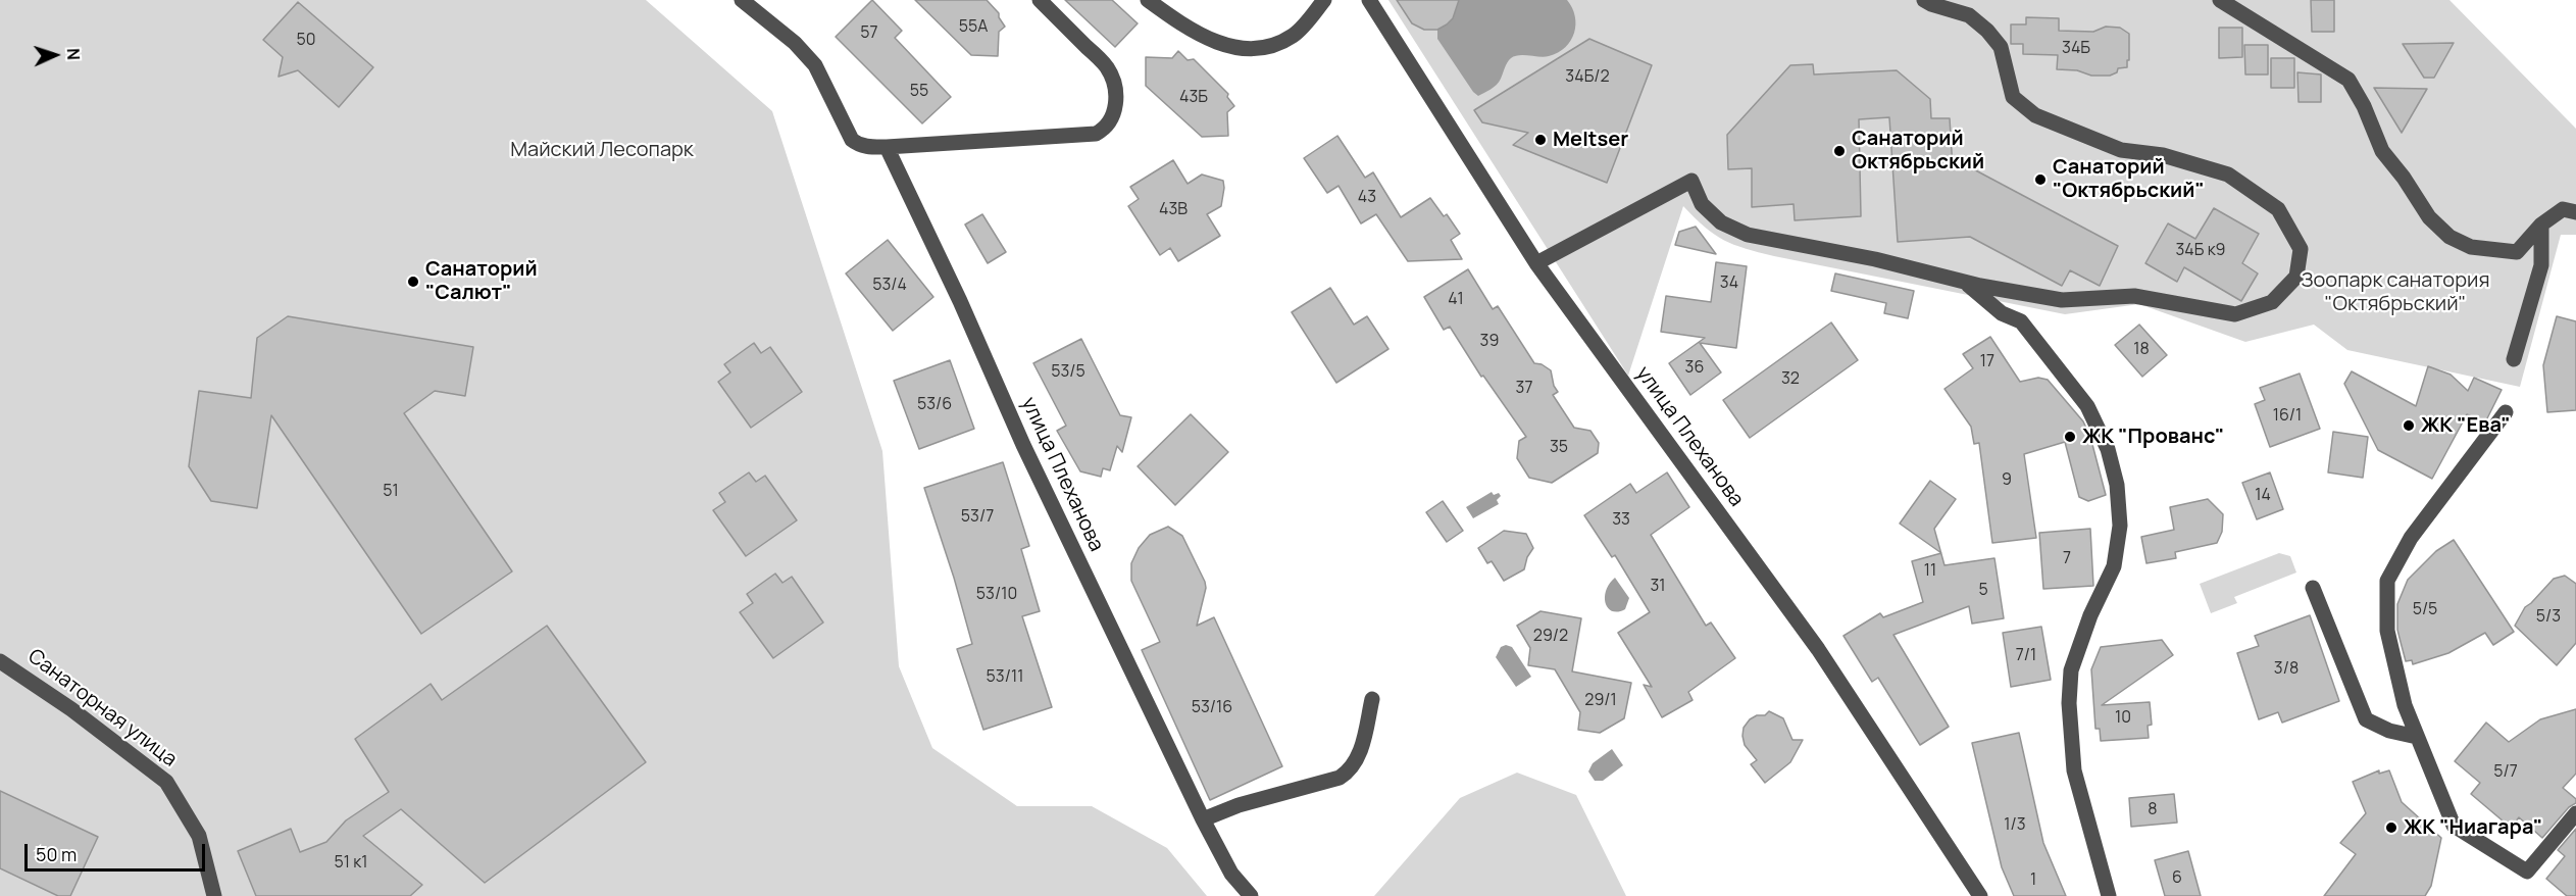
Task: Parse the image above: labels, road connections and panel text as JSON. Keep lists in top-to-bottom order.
{
  "streets": {
    "street": ["улица Плеханова", "Санаторная улица"]
  },
  "parks": ["Майский Лесопарк", "Зоопарк санатория \"Октябрьский\""],
  "places": [
    "Meltser",
    "Санаторий Октябрьский",
    "Санаторий \"Октябрьский\"",
    "Санаторий \"Салют\"",
    "ЖК \"Ева\"",
    "ЖК \"Прованс\"",
    "ЖК \"Ниагара\""
  ],
  "house_numbers": [
    "55А",
    "57",
    "50",
    "34Б",
    "34Б/2",
    "55",
    "43Б",
    "43",
    "43В",
    "34Б к9",
    "34",
    "53/4",
    "41",
    "39",
    "18",
    "17",
    "36",
    "53/5",
    "32",
    "37",
    "53/6",
    "16/1",
    "35",
    "9",
    "51",
    "14",
    "53/7",
    "33",
    "7",
    "11",
    "31",
    "5",
    "53/10",
    "5/5",
    "5/3",
    "29/2",
    "7/1",
    "3/8",
    "53/11",
    "29/1",
    "53/16",
    "10",
    "5/7",
    "8",
    "1/3",
    "51 к1",
    "6",
    "1"
  ],
  "scale_bar": "50 m",
  "north": "right"
}
